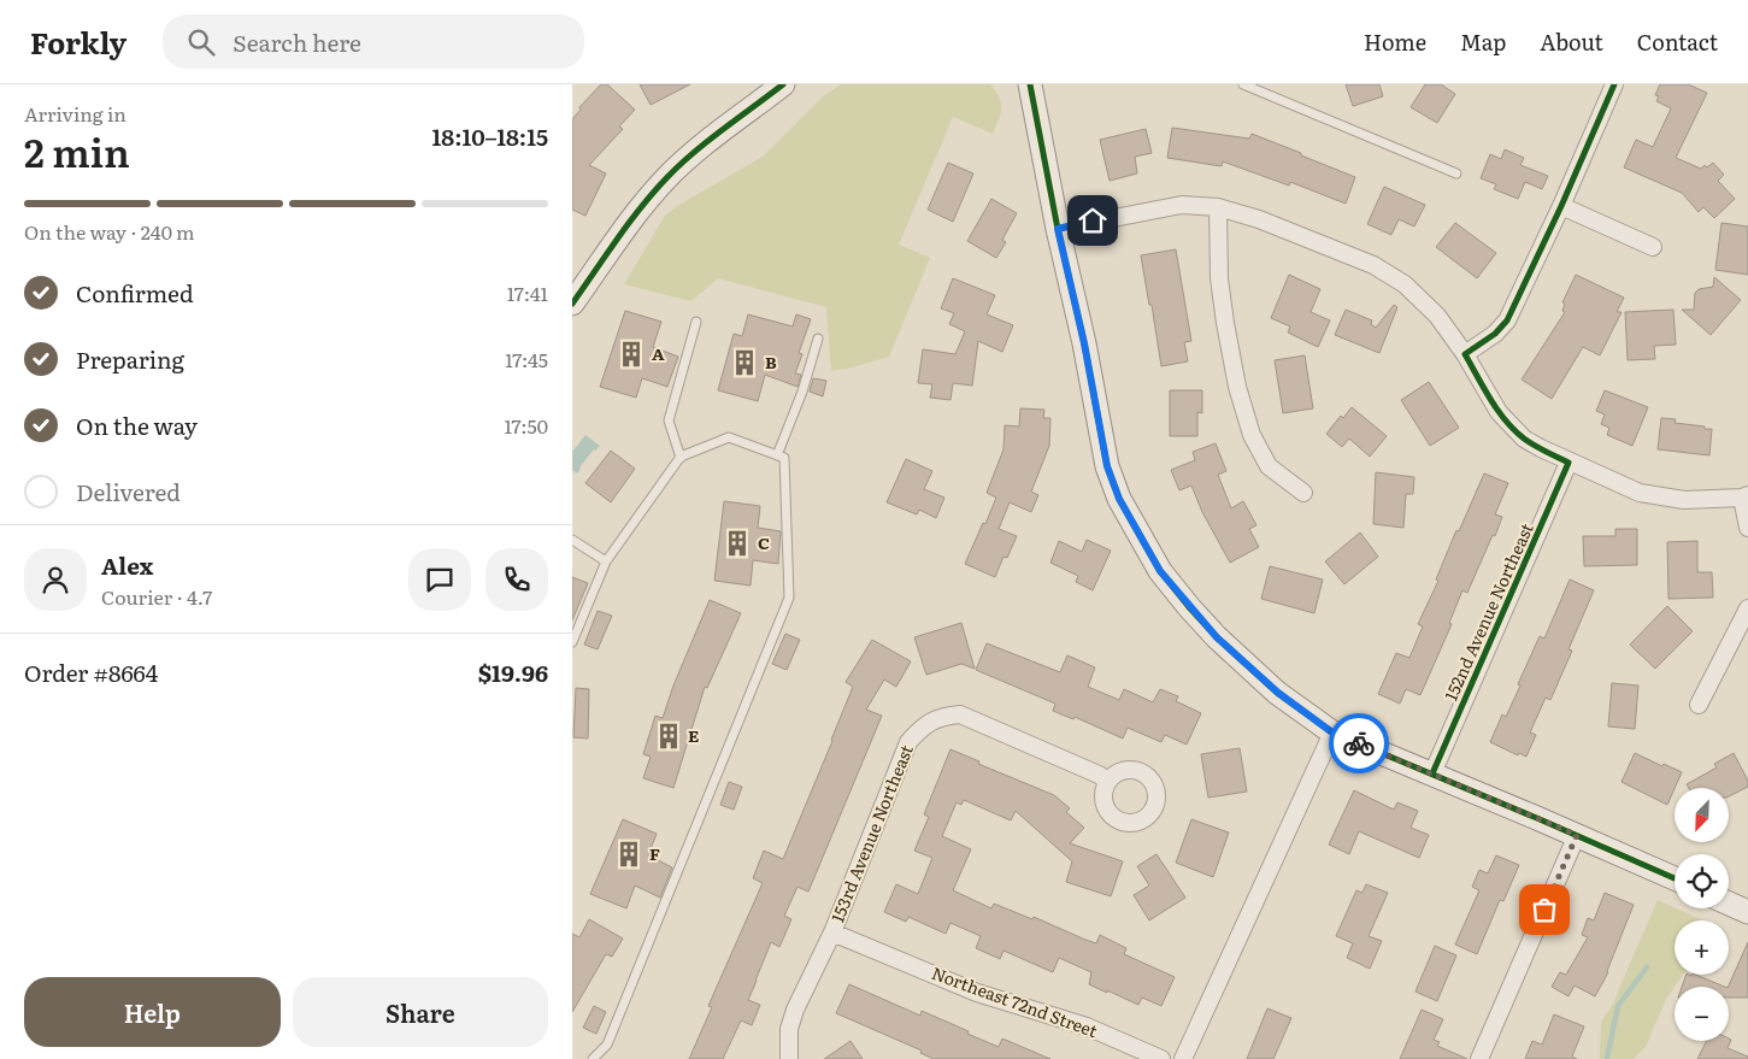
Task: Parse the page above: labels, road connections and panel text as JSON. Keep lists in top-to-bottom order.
{
  "streets": {
    "street": ["152nd Avenue Northeast", "153rd Avenue Northeast", "Northeast 72nd Street"]
  },
  "crossings": [
    ["153rd Avenue Northeast", "Northeast 72nd Street"]
  ],
  "places": {
    "building": [
      "A",
      "B",
      "C",
      "E",
      "F"
    ]
  },
  "north": "bottom left",
  "page": {
    "header": "Forkly",
    "search": "Search here",
    "nav": [
      "Home",
      "Map",
      "About",
      "Contact"
    ],
    "heading": ["2 min", "Arriving in", "18:10–18:15"],
    "panel": [
      "Alex",
      "Courier · 4.7",
      "Order #8664",
      "$19.96"
    ],
    "bar": "On the way · 240 m",
    "list": [
      ["Confirmed", "17:41"],
      ["Preparing", "17:45"],
      ["On the way", "17:50"],
      "Delivered"
    ],
    "map_buttons": ["+", "−"],
    "buttons": ["Help", "Share"]
  }
}
